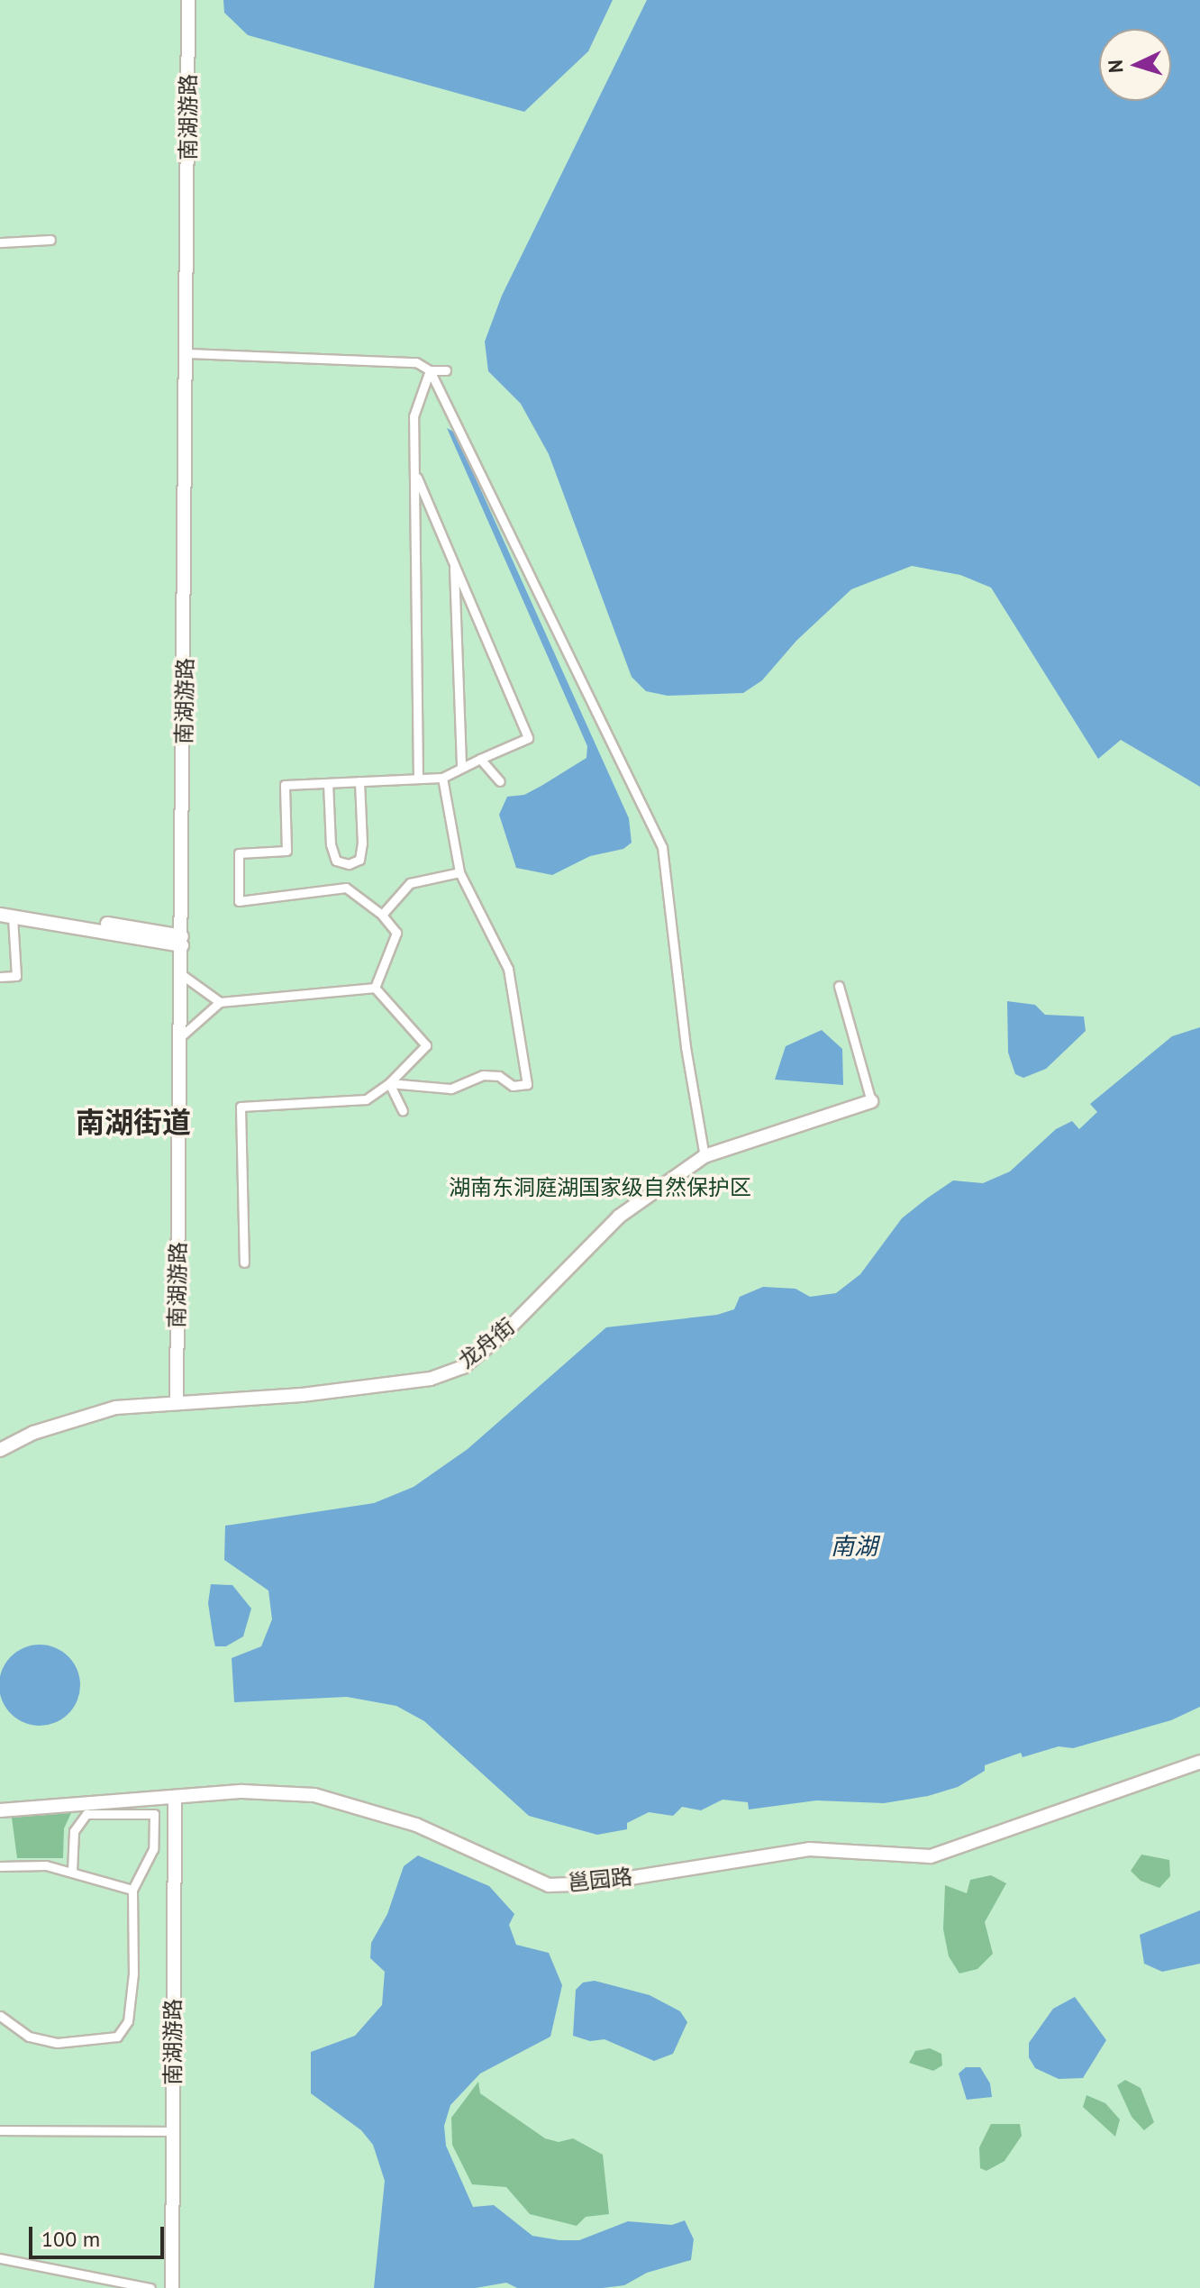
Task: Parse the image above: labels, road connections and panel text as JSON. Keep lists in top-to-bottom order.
{
  "streets": {
    "street": ["南湖游路", "龙舟街", "邕园路"]
  },
  "crossings": [
    ["南湖游路", "龙舟街"],
    ["南湖游路", "邕园路"]
  ],
  "districts": ["南湖街道"],
  "water": ["南湖"],
  "parks": ["湖南东洞庭湖国家级自然保护区"],
  "scale_bar": "100 m",
  "north": "left"
}
